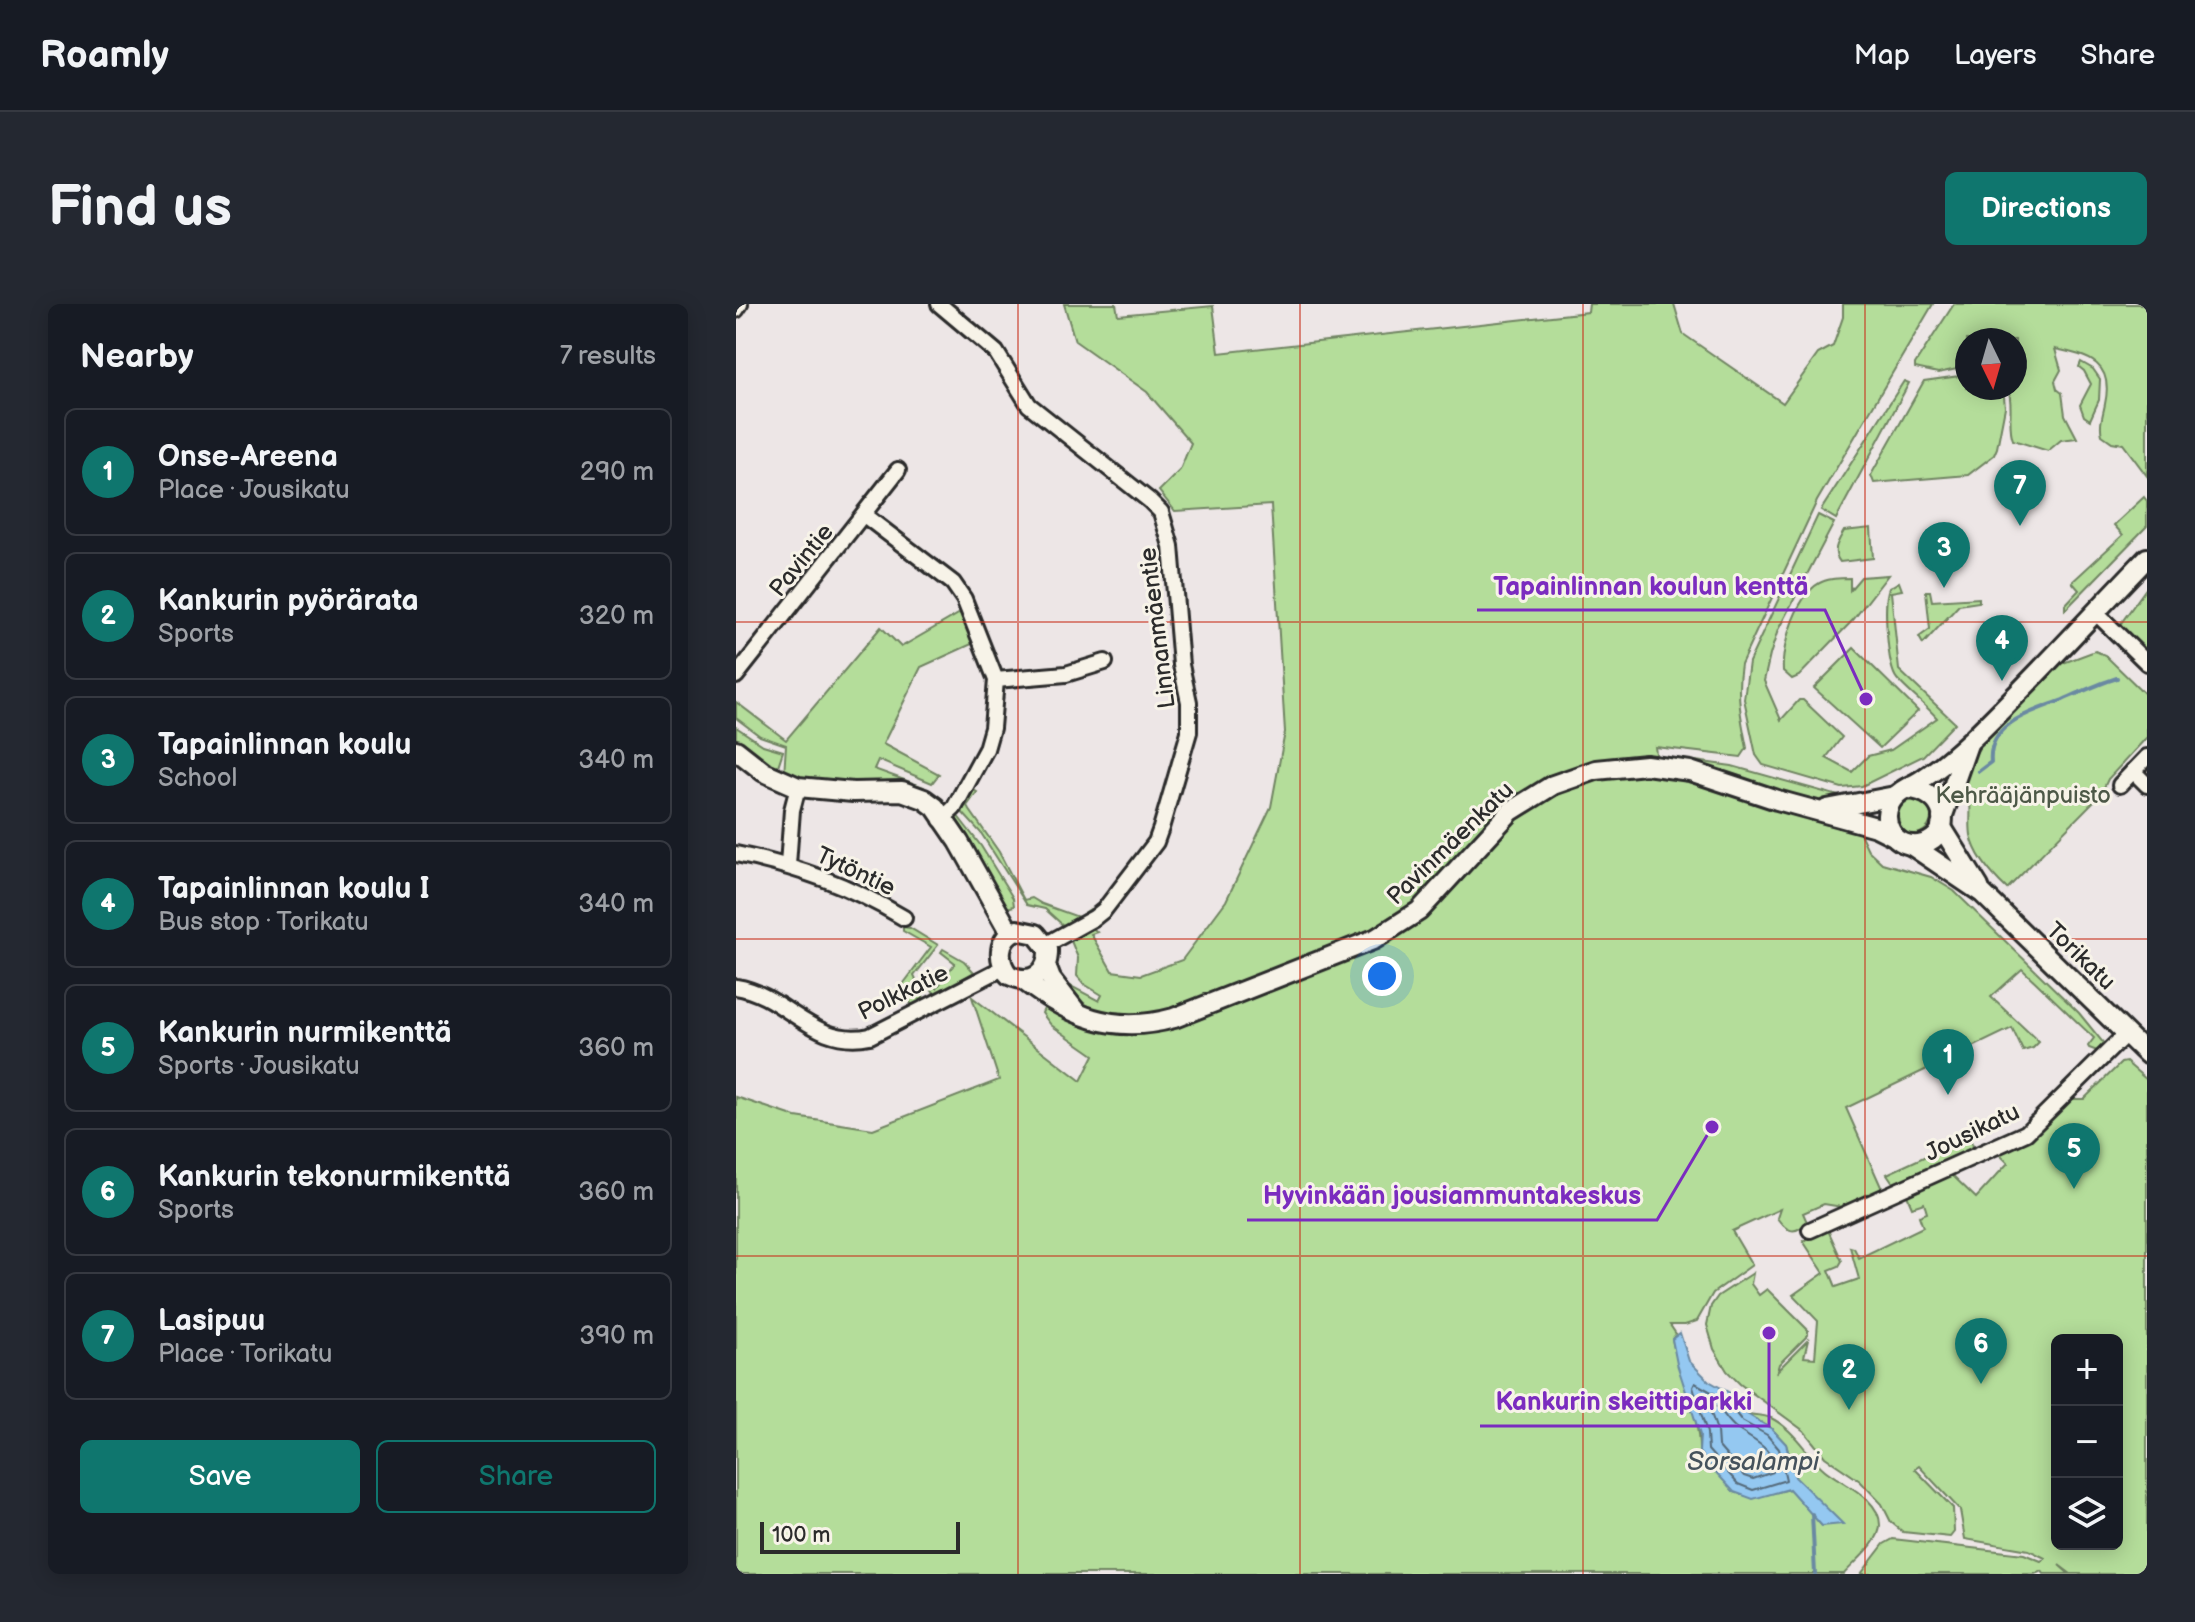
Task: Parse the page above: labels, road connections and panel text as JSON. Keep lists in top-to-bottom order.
{
  "streets": {
    "street": [
      "Pavintie",
      "Linnanmäentie",
      "Pavinmäenkatu",
      "Tytöntie",
      "Torikatu",
      "Polkkatie",
      "Jousikatu"
    ]
  },
  "crossings": [
    ["Linnanmäentie", "Pavinmäenkatu"],
    ["Linnanmäentie", "Polkkatie"],
    ["Pavinmäenkatu", "Torikatu"],
    ["Pavinmäenkatu", "Polkkatie"],
    ["Torikatu", "Jousikatu"]
  ],
  "water": ["Sorsalampi"],
  "parks": ["Kehrääjänpuisto"],
  "places": ["Tapainlinnan koulun kenttä", "Hyvinkään jousiammuntakeskus", "Kankurin skeittiparkki"],
  "scale_bar": "100 m",
  "north": "bottom",
  "page": {
    "header": "Roamly",
    "nav": ["Map", "Layers", "Share"],
    "buttons": [
      "Directions",
      ["Save", "Share"]
    ],
    "title": "Find us",
    "heading": ["Nearby", "7 results"],
    "list": [
      {
        "mark": "1",
        "name": "Onse-Areena",
        "note": "Place · Jousikatu",
        "value": "290 m"
      },
      {
        "mark": "2",
        "name": "Kankurin pyörärata",
        "note": "Sports",
        "value": "320 m"
      },
      {
        "mark": "3",
        "name": "Tapainlinnan koulu",
        "note": "School",
        "value": "340 m"
      },
      {
        "mark": "4",
        "name": "Tapainlinnan koulu I",
        "note": "Bus stop · Torikatu",
        "value": "340 m"
      },
      {
        "mark": "5",
        "name": "Kankurin nurmikenttä",
        "note": "Sports · Jousikatu",
        "value": "360 m"
      },
      {
        "mark": "6",
        "name": "Kankurin tekonurmikenttä",
        "note": "Sports",
        "value": "360 m"
      },
      {
        "mark": "7",
        "name": "Lasipuu",
        "note": "Place · Torikatu",
        "value": "390 m"
      }
    ],
    "pins": [
      "7",
      "3",
      "4",
      "1",
      "5",
      "6",
      "2"
    ],
    "map_buttons": ["+", "−"],
    "scale": "100 m"
  }
}
